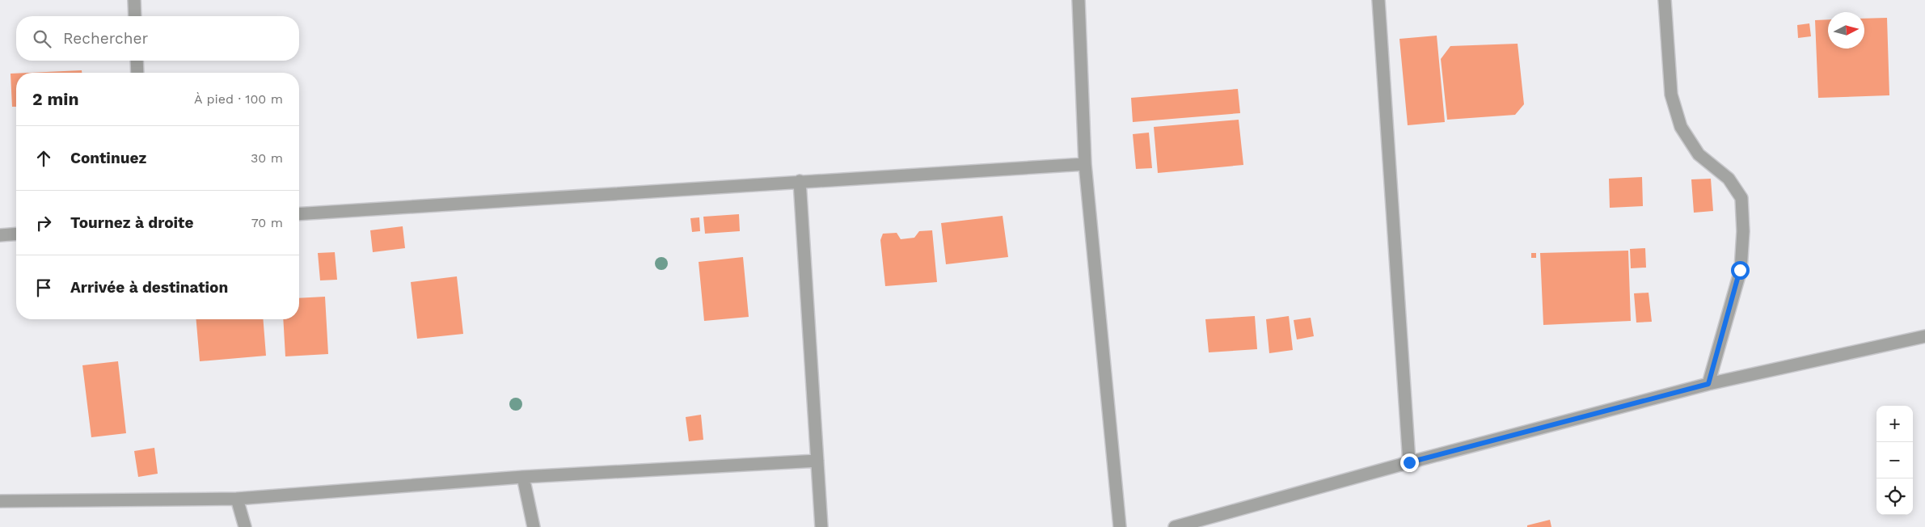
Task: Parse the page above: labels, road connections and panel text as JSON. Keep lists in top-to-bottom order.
{
  "north": "right",
  "page": {
    "search": "Rechercher",
    "heading": ["2 min", "À pied · 100 m"],
    "list": [
      ["Continuez", "30 m"],
      ["Tournez à droite", "70 m"],
      "Arrivée à destination"
    ],
    "map_buttons": ["+", "−"]
  }
}
